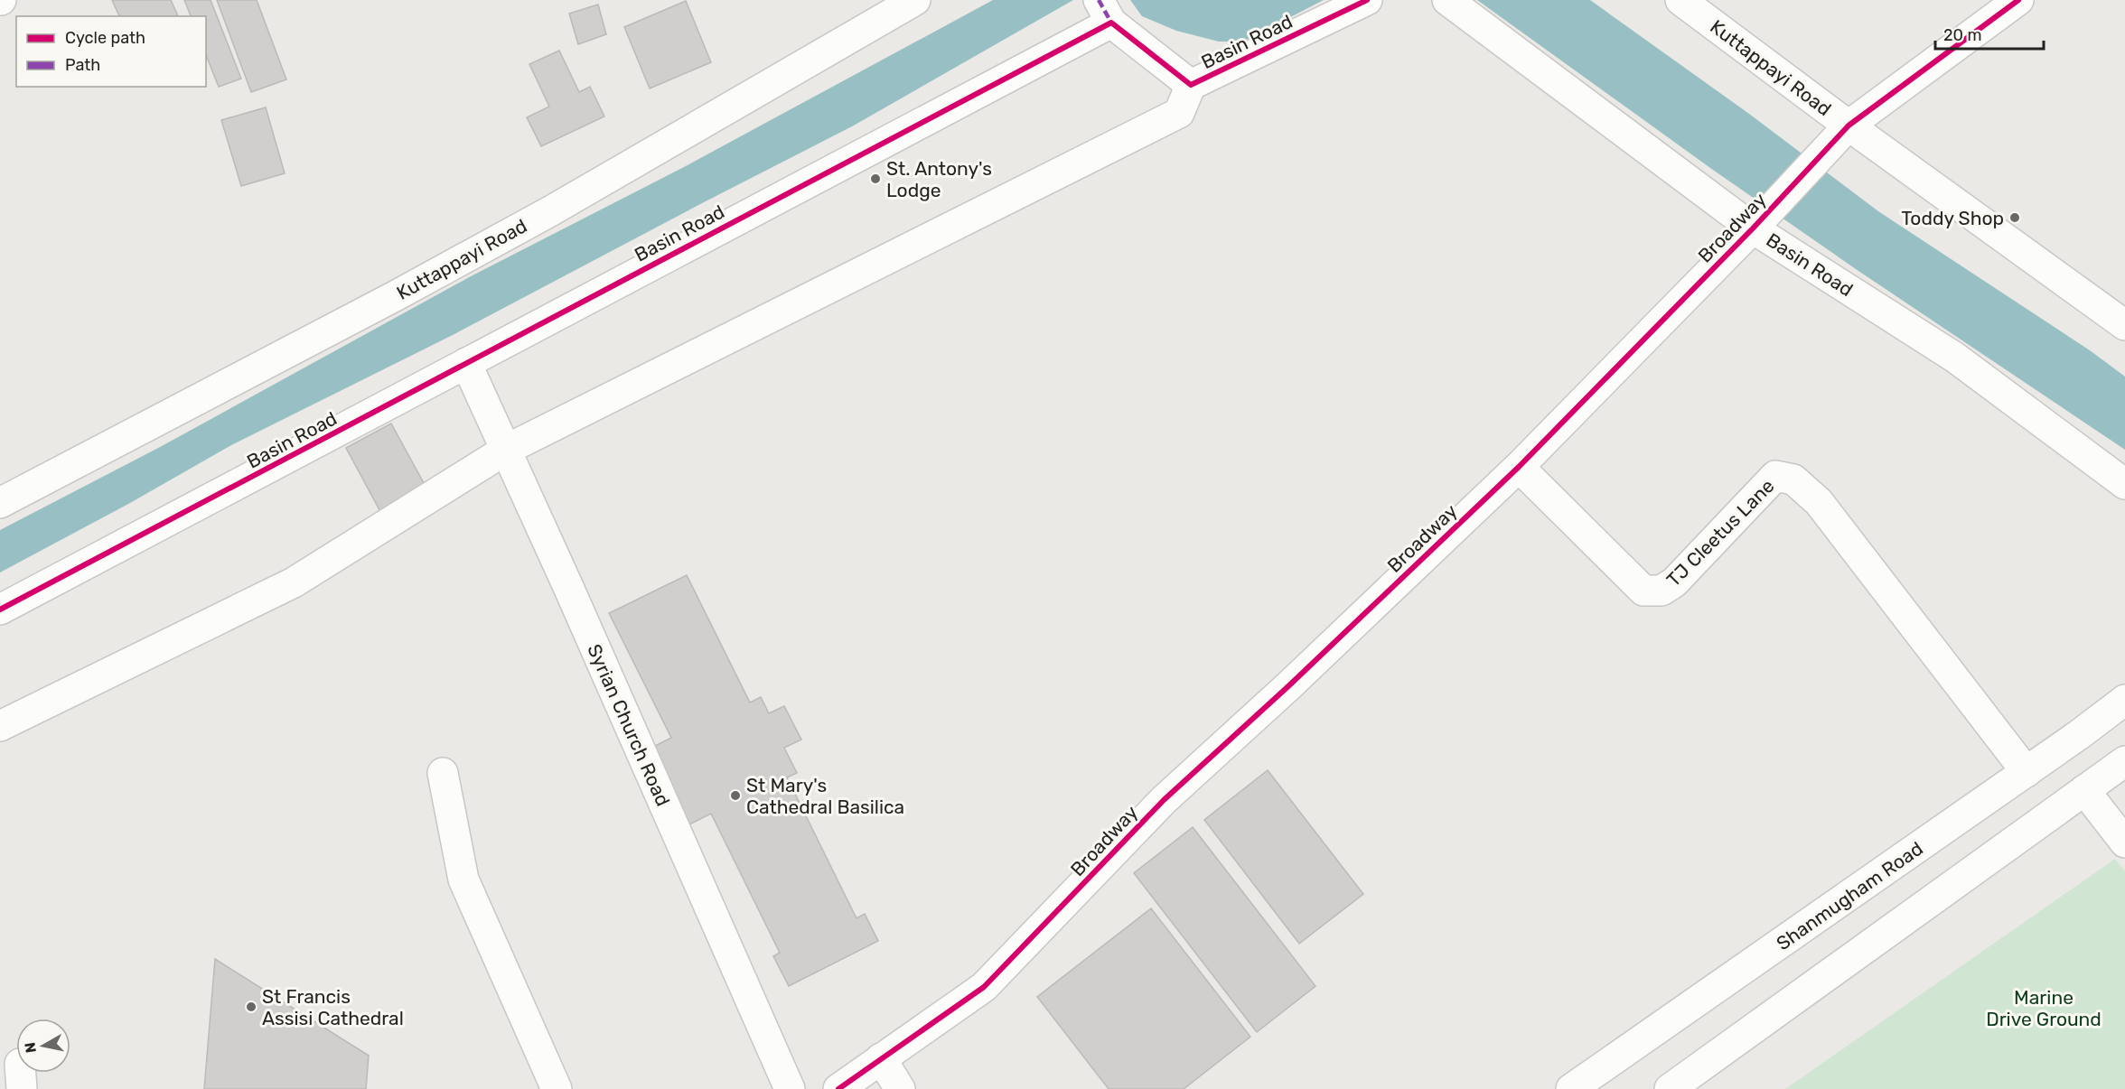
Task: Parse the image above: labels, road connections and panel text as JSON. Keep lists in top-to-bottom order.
{
  "streets": {
    "street": [
      "Basin Road",
      "Kuttappayi Road",
      "Broadway",
      "TJ Cleetus Lane",
      "Syrian Church Road",
      "Shanmugham Road"
    ]
  },
  "crossings": [
    ["Basin Road", "Broadway"],
    ["Basin Road", "Syrian Church Road"],
    ["Kuttappayi Road", "Broadway"],
    ["Broadway", "TJ Cleetus Lane"],
    ["TJ Cleetus Lane", "Shanmugham Road"]
  ],
  "parks": ["Marine Drive Ground"],
  "places": [
    "St. Antony's Lodge",
    "Toddy Shop",
    "St Mary's Cathedral Basilica",
    "St Francis Assisi Cathedral"
  ],
  "legend": ["Cycle path", "Path"],
  "scale_bar": "20 m",
  "north": "left"
}
